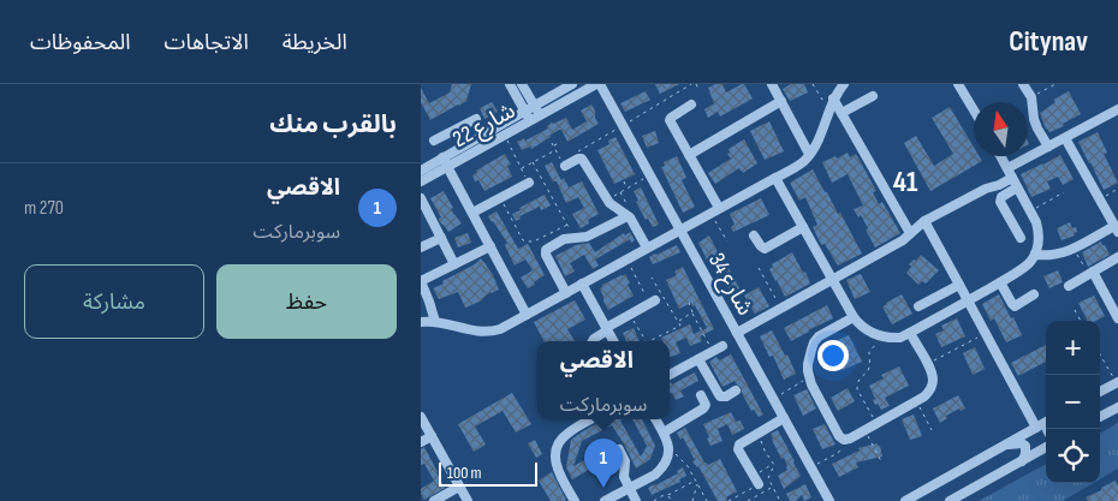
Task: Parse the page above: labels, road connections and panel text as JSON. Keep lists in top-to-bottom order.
{
  "streets": {
    "street": ["شارع 22", "شارع 34"]
  },
  "crossings": [
    ["شارع 22", "شارع 34"]
  ],
  "districts": ["41"],
  "scale_bar": "100 m",
  "north": "top",
  "page": {
    "header": "Citynav",
    "nav": ["الخريطة", "الاتجاهات", "المحفوظات"],
    "heading": "بالقرب منك",
    "list": [
      {
        "mark": "1",
        "name": "الاقصي",
        "note": "سوبرماركت",
        "value": "270 m"
      }
    ],
    "buttons": ["حفظ", "مشاركة"],
    "map_buttons": ["+", "−"],
    "popup": ["الاقصي", "سوبرماركت"],
    "pins": "1",
    "scale": "100 m"
  }
}
